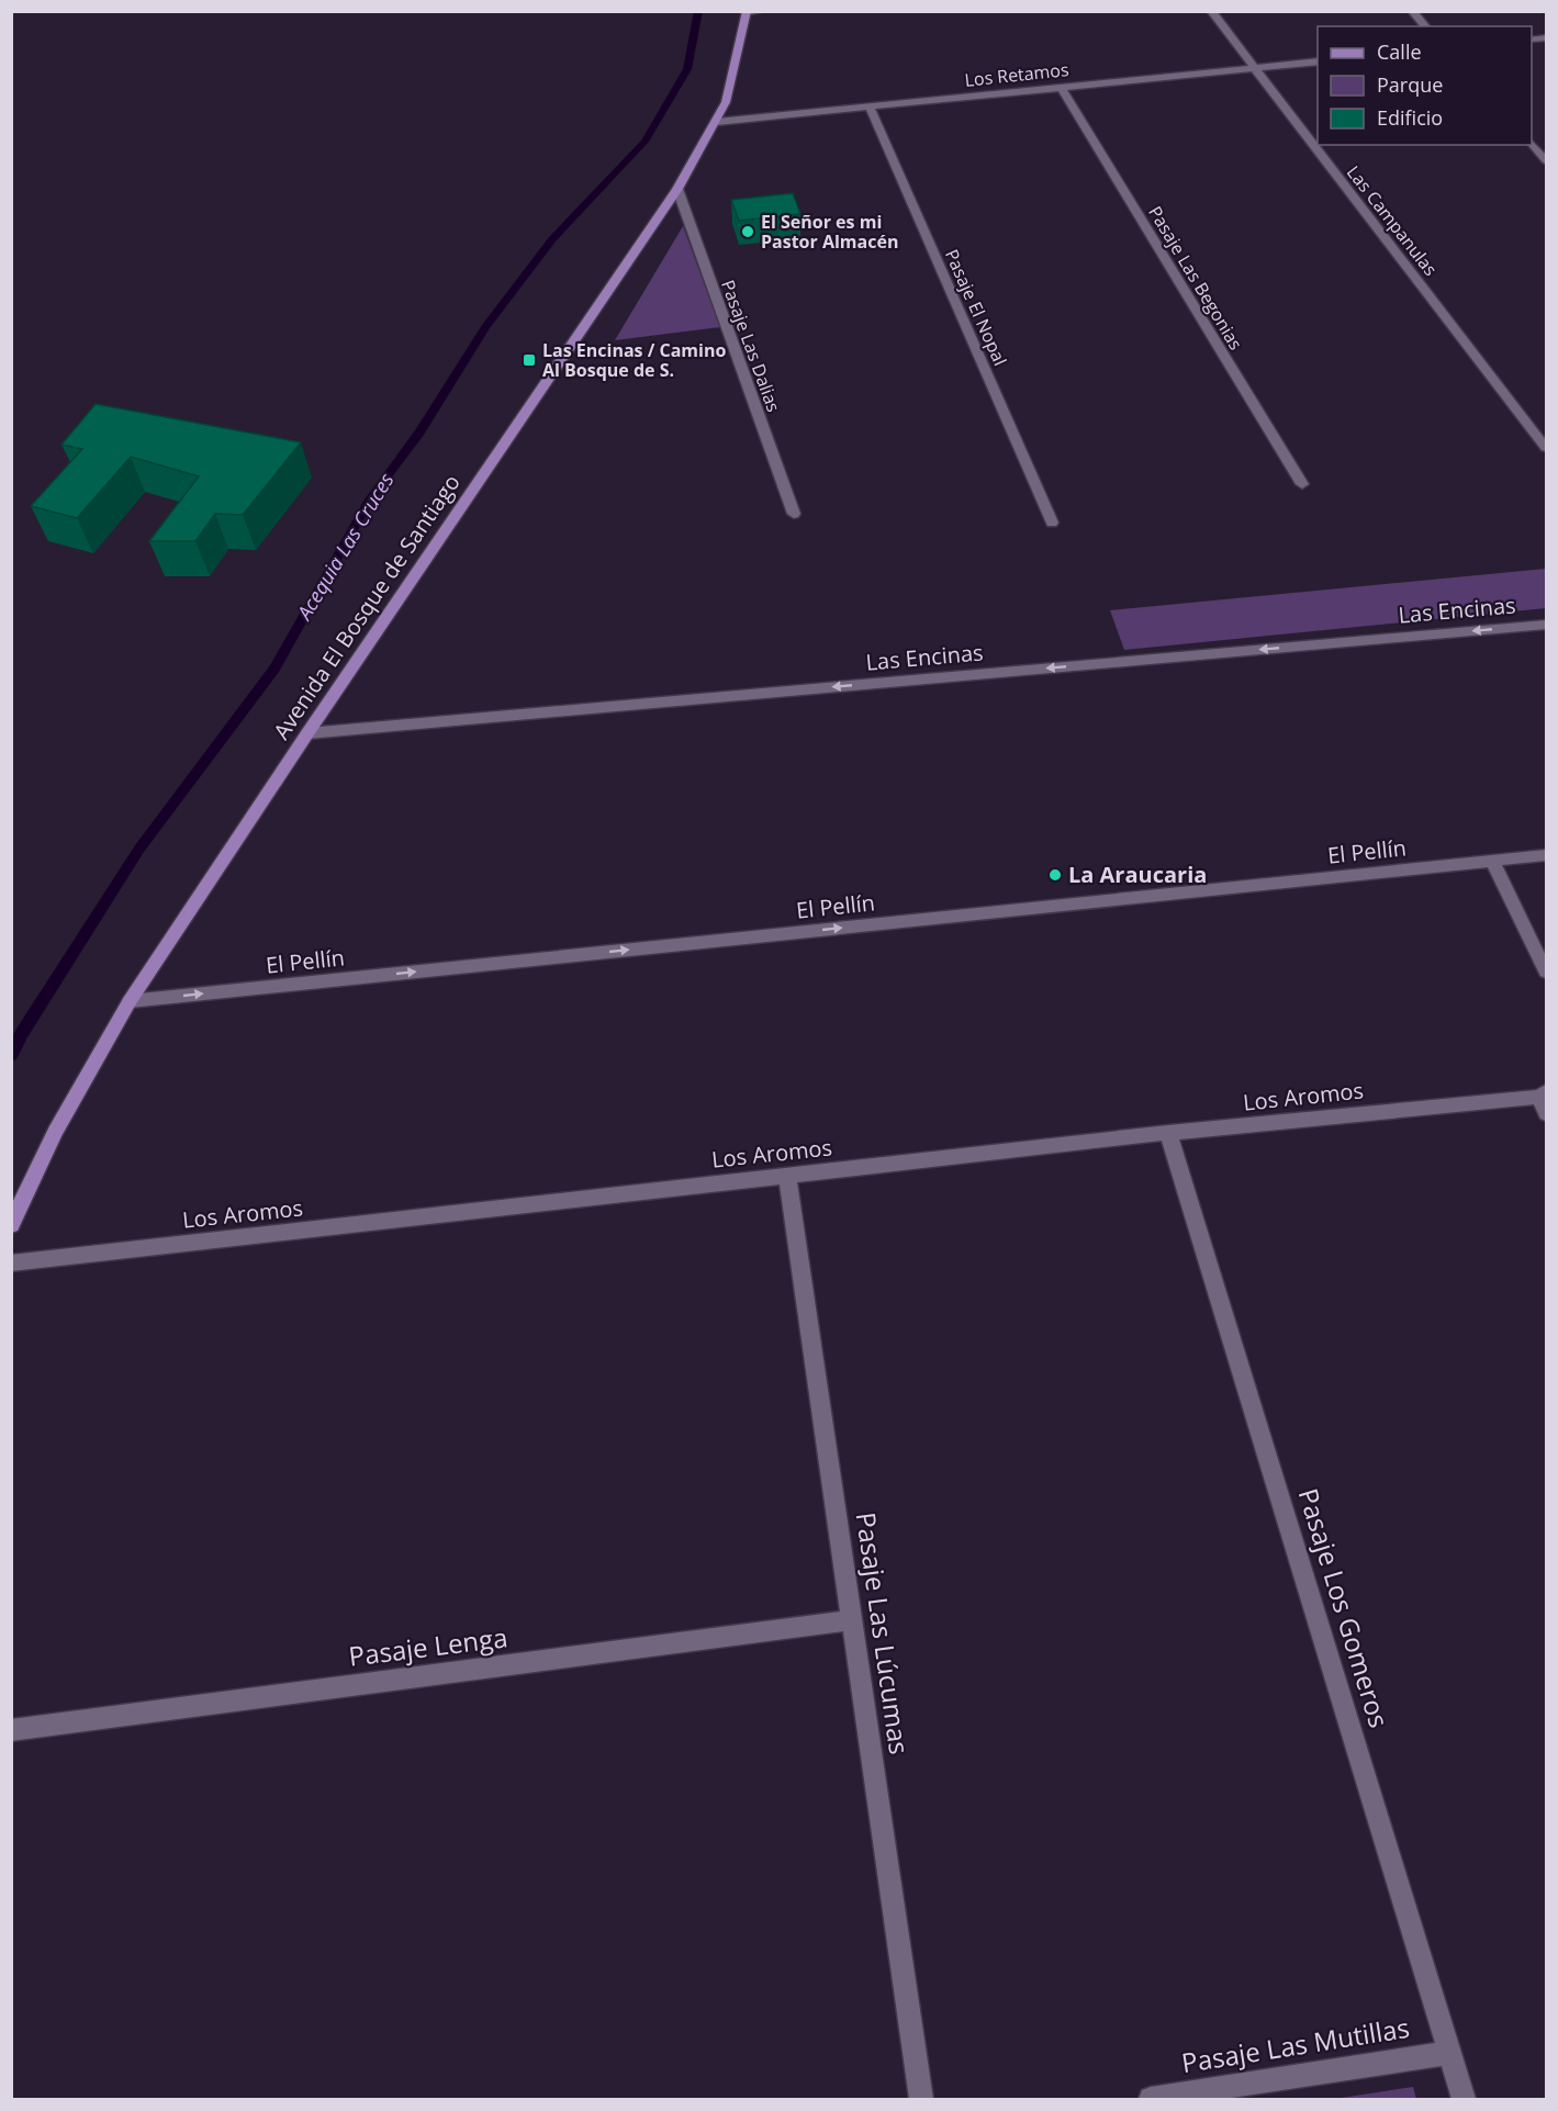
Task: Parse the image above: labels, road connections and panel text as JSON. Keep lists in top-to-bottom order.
{
  "streets": {
    "main road": ["Avenida El Bosque de Santiago"],
    "street": [
      "Los Retamos",
      "Las Campanulas",
      "Pasaje Las Begonias",
      "Pasaje El Nopal",
      "Pasaje Las Dalias",
      "Las Encinas",
      "El Pellín",
      "Los Aromos",
      "Pasaje Los Gomeros",
      "Pasaje Las Lúcumas",
      "Pasaje Lenga",
      "Pasaje Las Mutillas"
    ]
  },
  "crossings": [
    ["Los Retamos", "Las Campanulas"],
    ["Los Retamos", "Pasaje Las Begonias"],
    ["Los Retamos", "Pasaje El Nopal"],
    ["Los Retamos", "Avenida El Bosque de Santiago"],
    ["Pasaje Las Dalias", "Avenida El Bosque de Santiago"],
    ["Avenida El Bosque de Santiago", "Las Encinas"],
    ["Avenida El Bosque de Santiago", "El Pellín"],
    ["Los Aromos", "Pasaje Los Gomeros"],
    ["Los Aromos", "Pasaje Las Lúcumas"],
    ["Pasaje Los Gomeros", "Pasaje Las Mutillas"],
    ["Pasaje Las Lúcumas", "Pasaje Lenga"]
  ],
  "one_way": ["Las Encinas", "El Pellín"],
  "water": ["Acequia Las Cruces"],
  "places": {
    "other": ["El Señor es mi Pastor Almacén", "La Araucaria"],
    "transit": ["Las Encinas / Camino Al Bosque de S."]
  },
  "legend": ["Calle", "Parque", "Edificio"]
}
